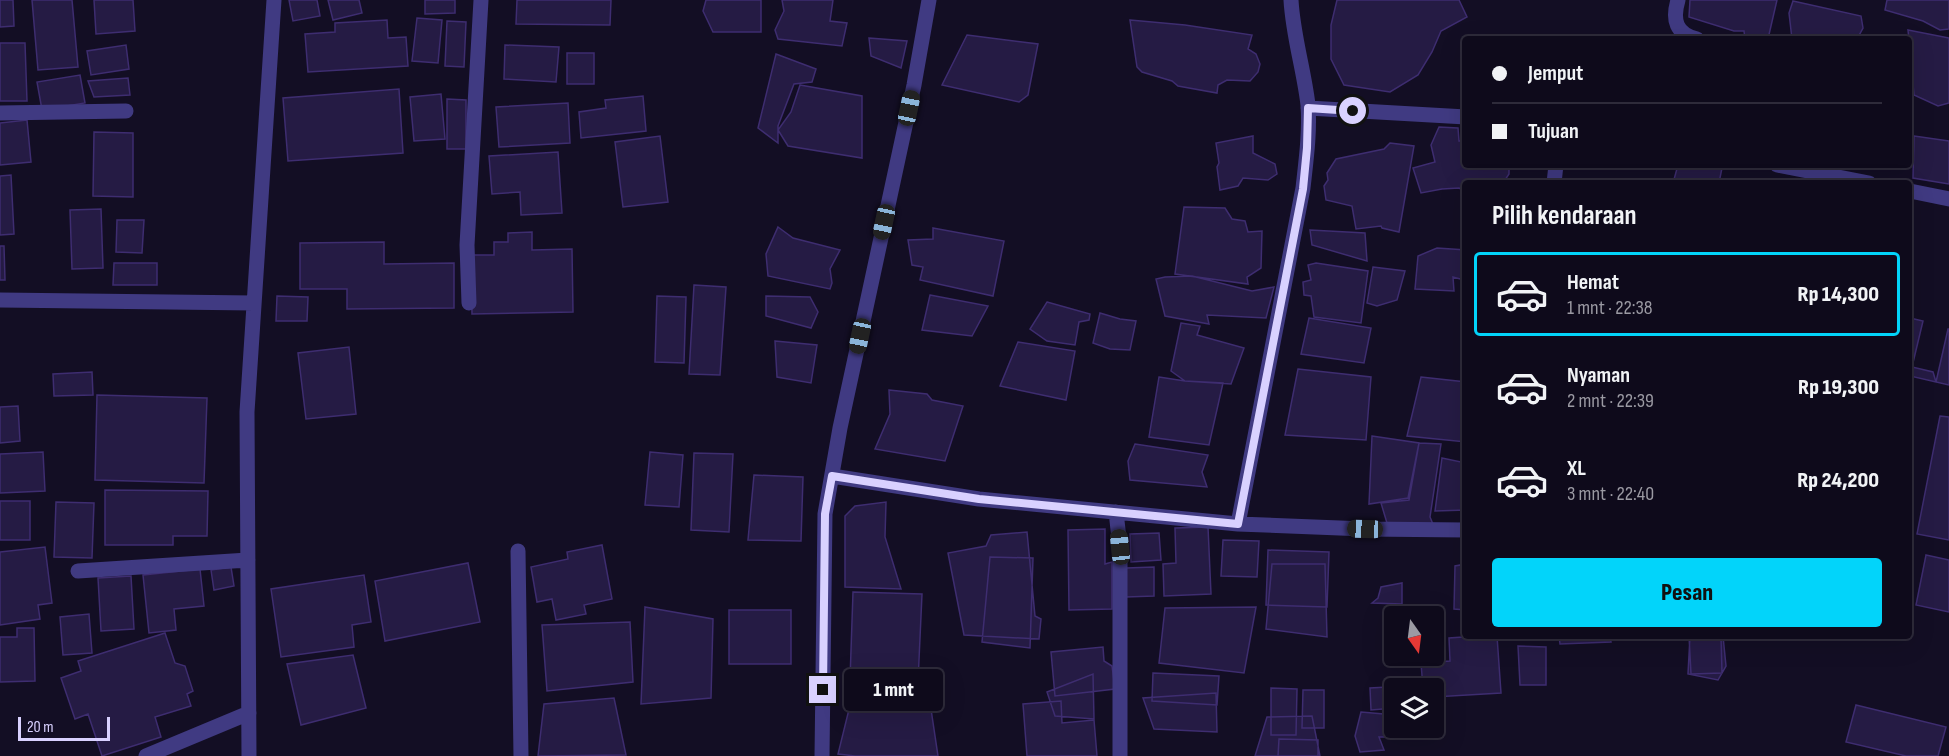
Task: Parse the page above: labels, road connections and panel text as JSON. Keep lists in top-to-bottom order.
{
  "scale_bar": "20 m",
  "north": "bottom",
  "page": {
    "banner": ["Jemput", "Tujuan"],
    "heading": "Pilih kendaraan",
    "list": [
      {
        "name": "Hemat",
        "note": "1 mnt · 22:38",
        "value": "Rp 14,300"
      },
      {
        "name": "Nyaman",
        "note": "2 mnt · 22:39",
        "value": "Rp 19,300"
      },
      {
        "name": "XL",
        "note": "3 mnt · 22:40",
        "value": "Rp 24,200"
      }
    ],
    "buttons": "Pesan",
    "bubble": "1 mnt",
    "scale": "20 m"
  }
}
